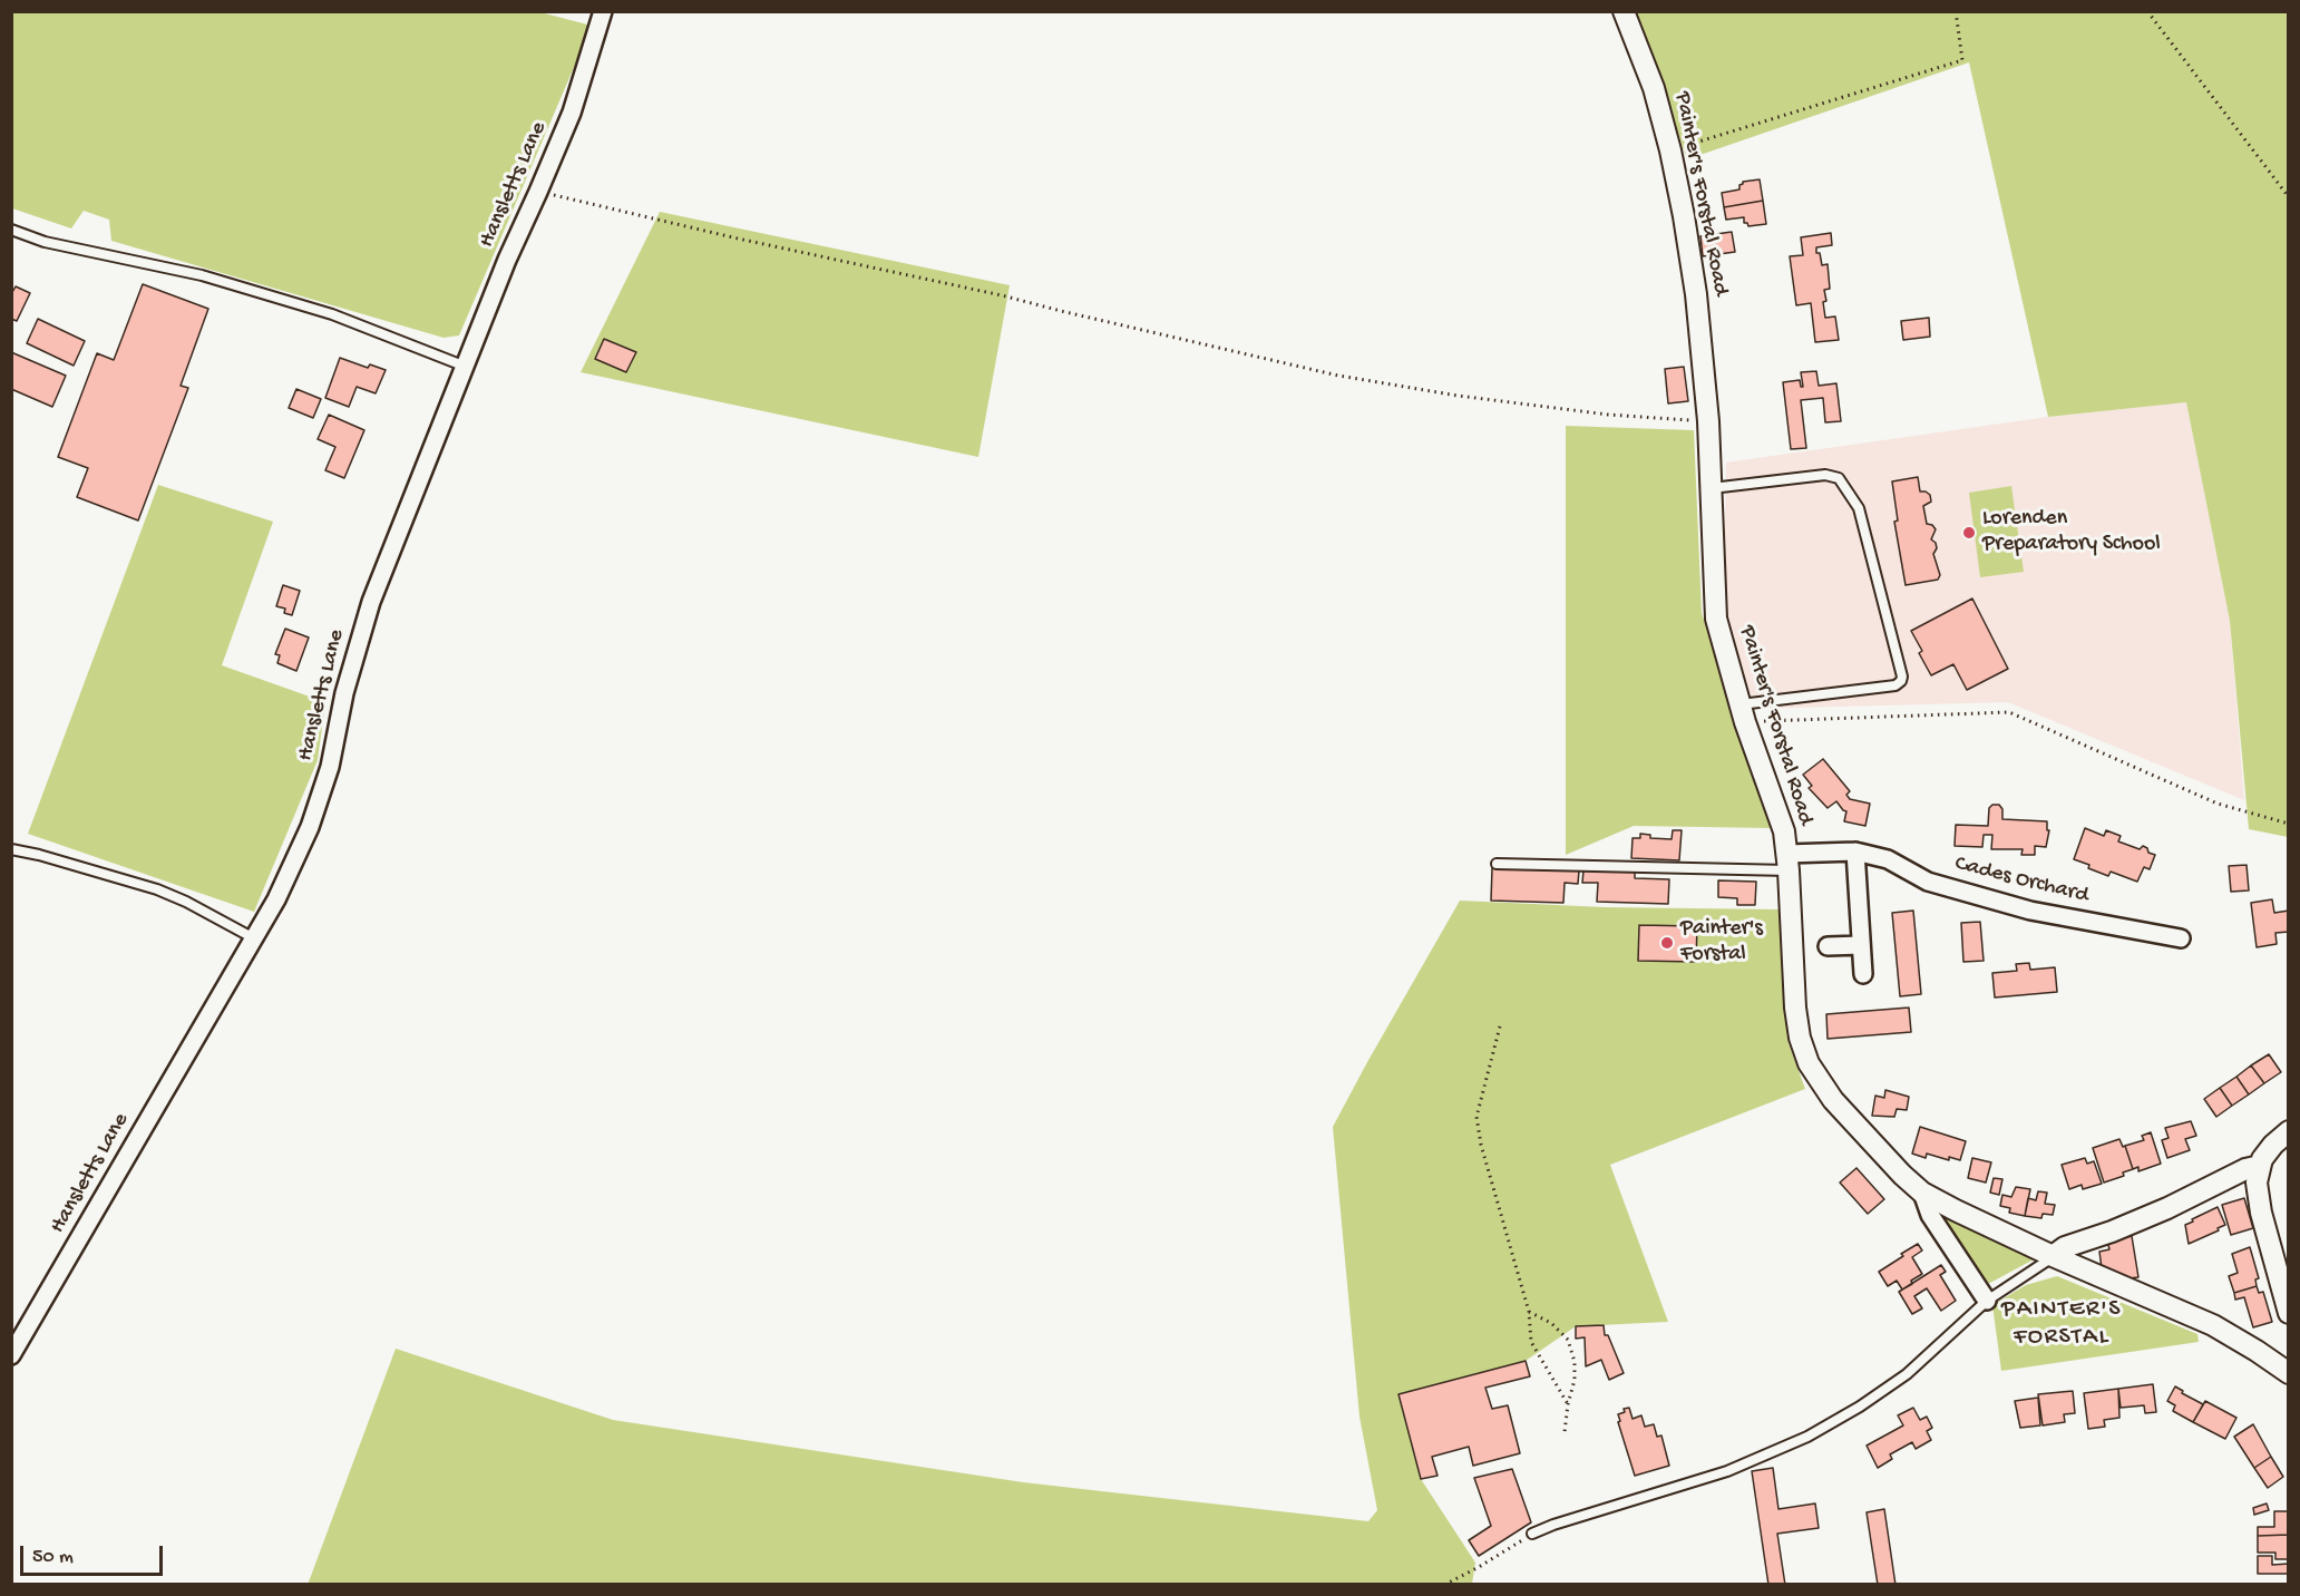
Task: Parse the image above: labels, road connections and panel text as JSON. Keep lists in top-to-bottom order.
{
  "streets": {
    "street": ["Hansletts Lane", "Painter's Forstal Road", "Cades Orchard"]
  },
  "crossings": [
    ["Painter's Forstal Road", "Cades Orchard"]
  ],
  "districts": ["PAINTER'S FORSTAL"],
  "places": ["Lorenden Preparatory School", "Painter's Forstal"],
  "scale_bar": "50 m"
}
